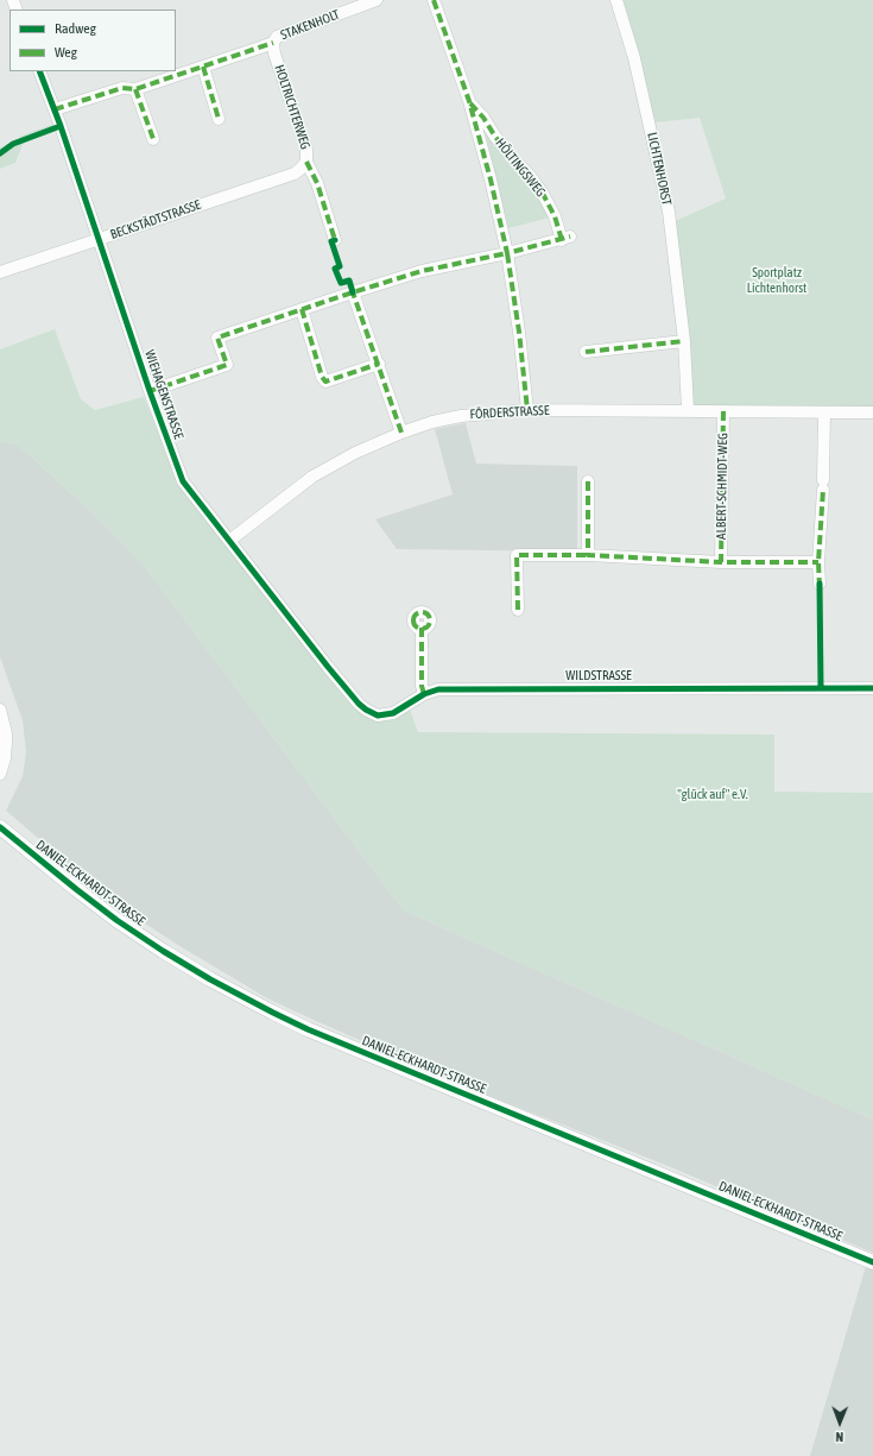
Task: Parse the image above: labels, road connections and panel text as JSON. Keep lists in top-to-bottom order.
{
  "streets": {
    "street": [
      "STAKENHOLT",
      "HOLTRICHTERWEG",
      "HÖLTINGSWEG",
      "LICHTENHORST",
      "BECKSTÄDTSTRASSE",
      "WIEHAGENSTRASSE",
      "FÖRDERSTRASSE",
      "ALBERT-SCHMIDT-WEG",
      "WILDSTRASSE",
      "DANIEL-ECKHARDT-STRASSE"
    ]
  },
  "crossings": [
    ["STAKENHOLT", "HOLTRICHTERWEG"],
    ["HOLTRICHTERWEG", "BECKSTÄDTSTRASSE"],
    ["HÖLTINGSWEG", "FÖRDERSTRASSE"],
    ["LICHTENHORST", "FÖRDERSTRASSE"],
    ["BECKSTÄDTSTRASSE", "WIEHAGENSTRASSE"],
    ["WIEHAGENSTRASSE", "FÖRDERSTRASSE"],
    ["WIEHAGENSTRASSE", "WILDSTRASSE"],
    ["FÖRDERSTRASSE", "ALBERT-SCHMIDT-WEG"]
  ],
  "parks": ["Sportplatz Lichtenhorst", "\"glück auf\" e.V."],
  "legend": ["Radweg", "Weg"],
  "north": "bottom"
}
